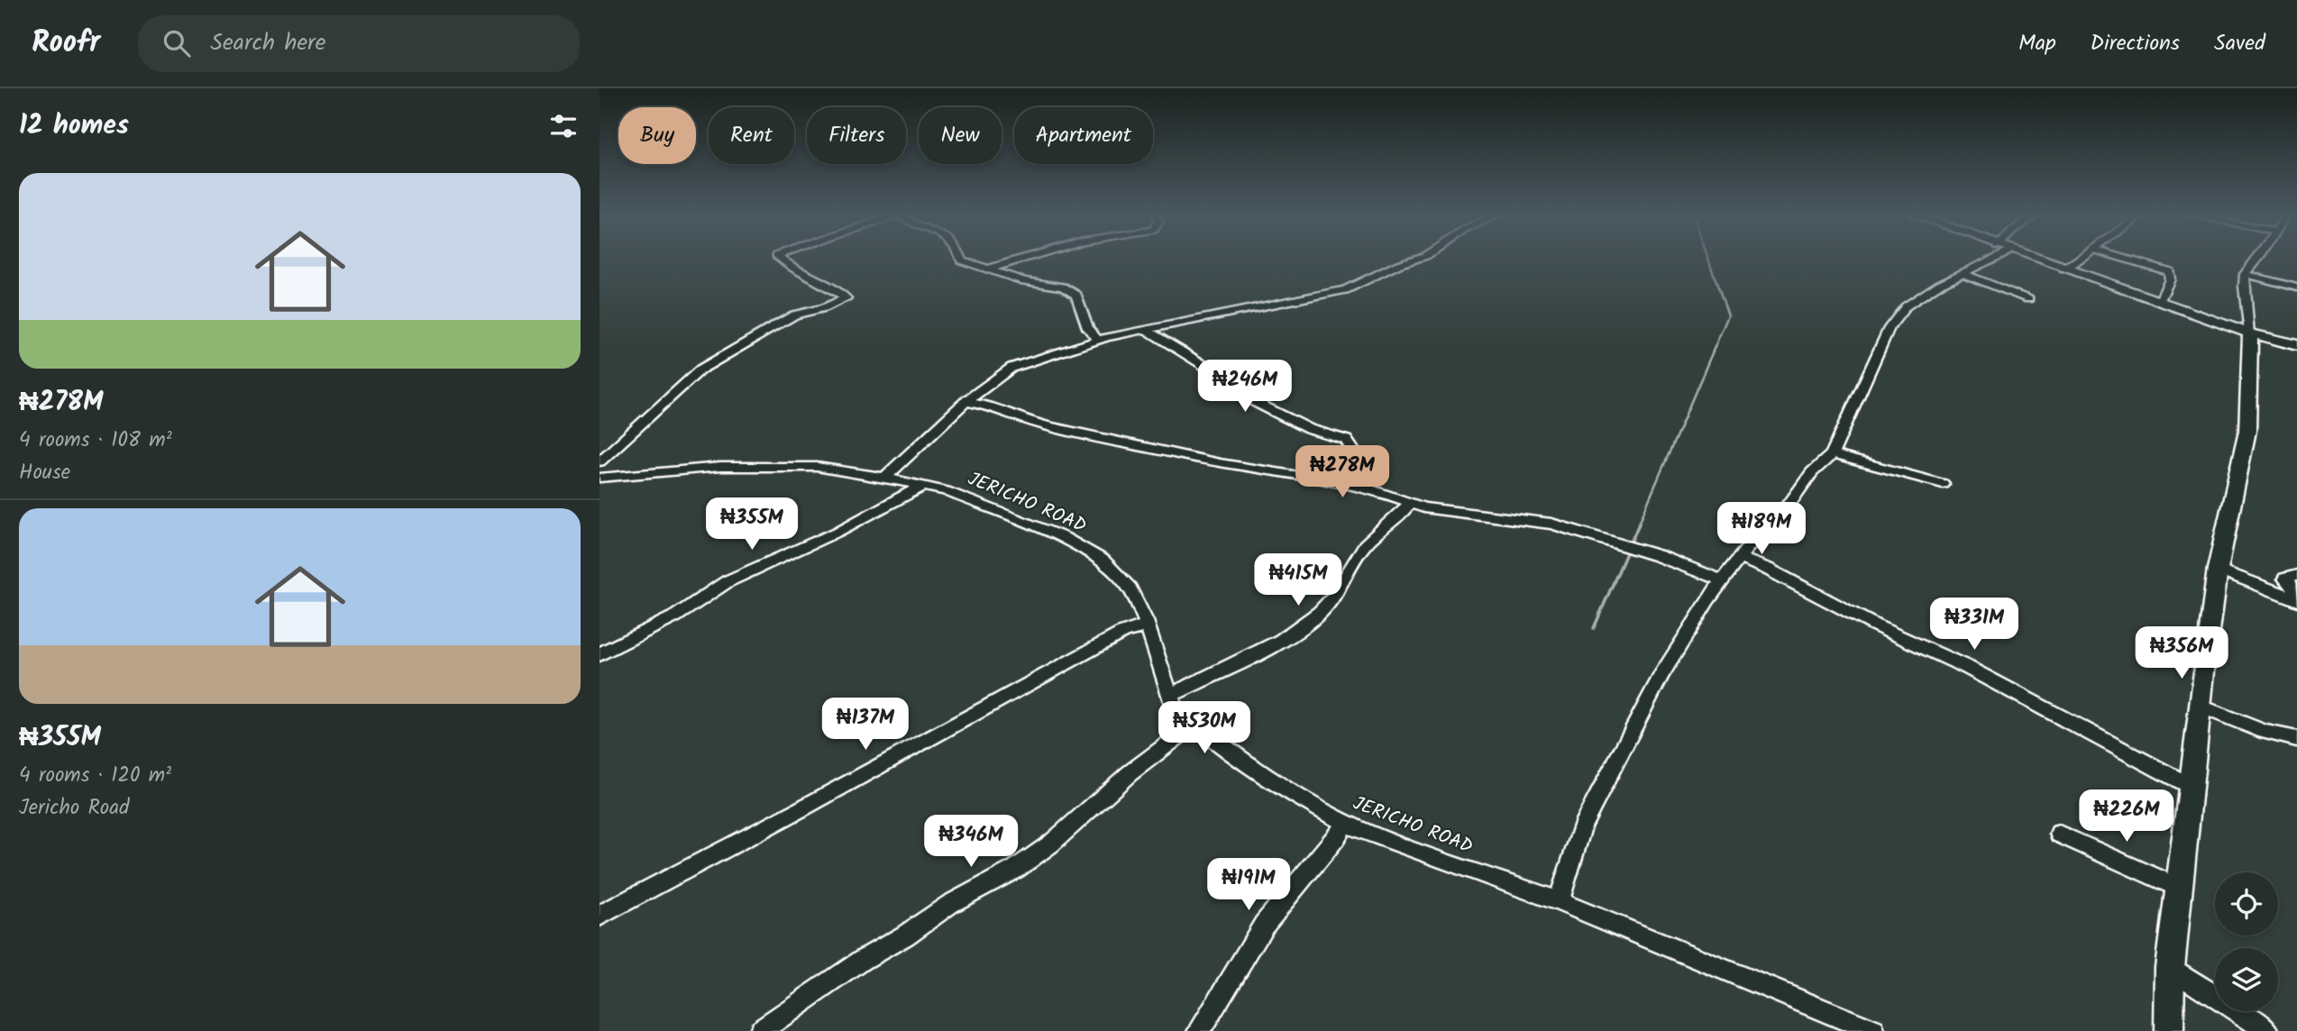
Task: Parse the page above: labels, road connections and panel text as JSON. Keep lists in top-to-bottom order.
{
  "streets": {
    "street": ["JERICHO ROAD"]
  },
  "page": {
    "header": "Roofr",
    "search": "Search here",
    "nav": ["Map", "Directions", "Saved"],
    "heading": "12 homes",
    "chip": [
      "Buy",
      "Rent",
      "Filters",
      "New",
      "Apartment"
    ],
    "list": [
      {
        "name": "₦278M",
        "note": "4 rooms · 108 m² · House"
      },
      {
        "name": "₦355M",
        "note": "4 rooms · 120 m² · Jericho Road"
      }
    ],
    "price": [
      "₦246M",
      "₦278M",
      "₦355M",
      "₦189M",
      "₦415M",
      "₦331M",
      "₦356M",
      "₦137M",
      "₦530M",
      "₦226M",
      "₦346M",
      "₦191M"
    ]
  }
}
